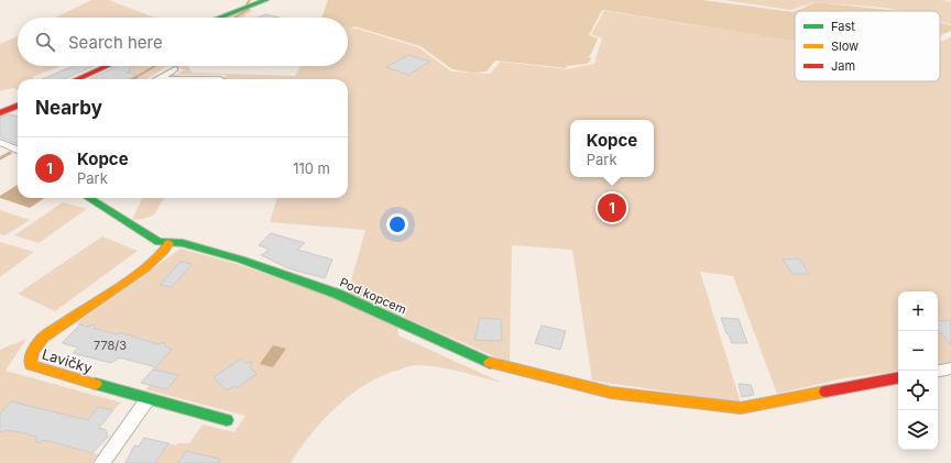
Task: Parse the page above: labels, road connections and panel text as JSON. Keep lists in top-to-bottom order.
{
  "streets": {
    "street": ["Pod kopcem", "Lavičky"]
  },
  "crossings": [
    ["Pod kopcem", "Lavičky"]
  ],
  "house_numbers": ["778/3"],
  "legend": ["Fast", "Slow", "Jam"],
  "page": {
    "search": "Search here",
    "heading": "Nearby",
    "popup": ["Kopce", "Park"],
    "list": [
      {
        "mark": "1",
        "name": "Kopce",
        "note": "Park",
        "value": "110 m"
      }
    ],
    "pins": "1",
    "map_buttons": ["+", "−"]
  }
}
